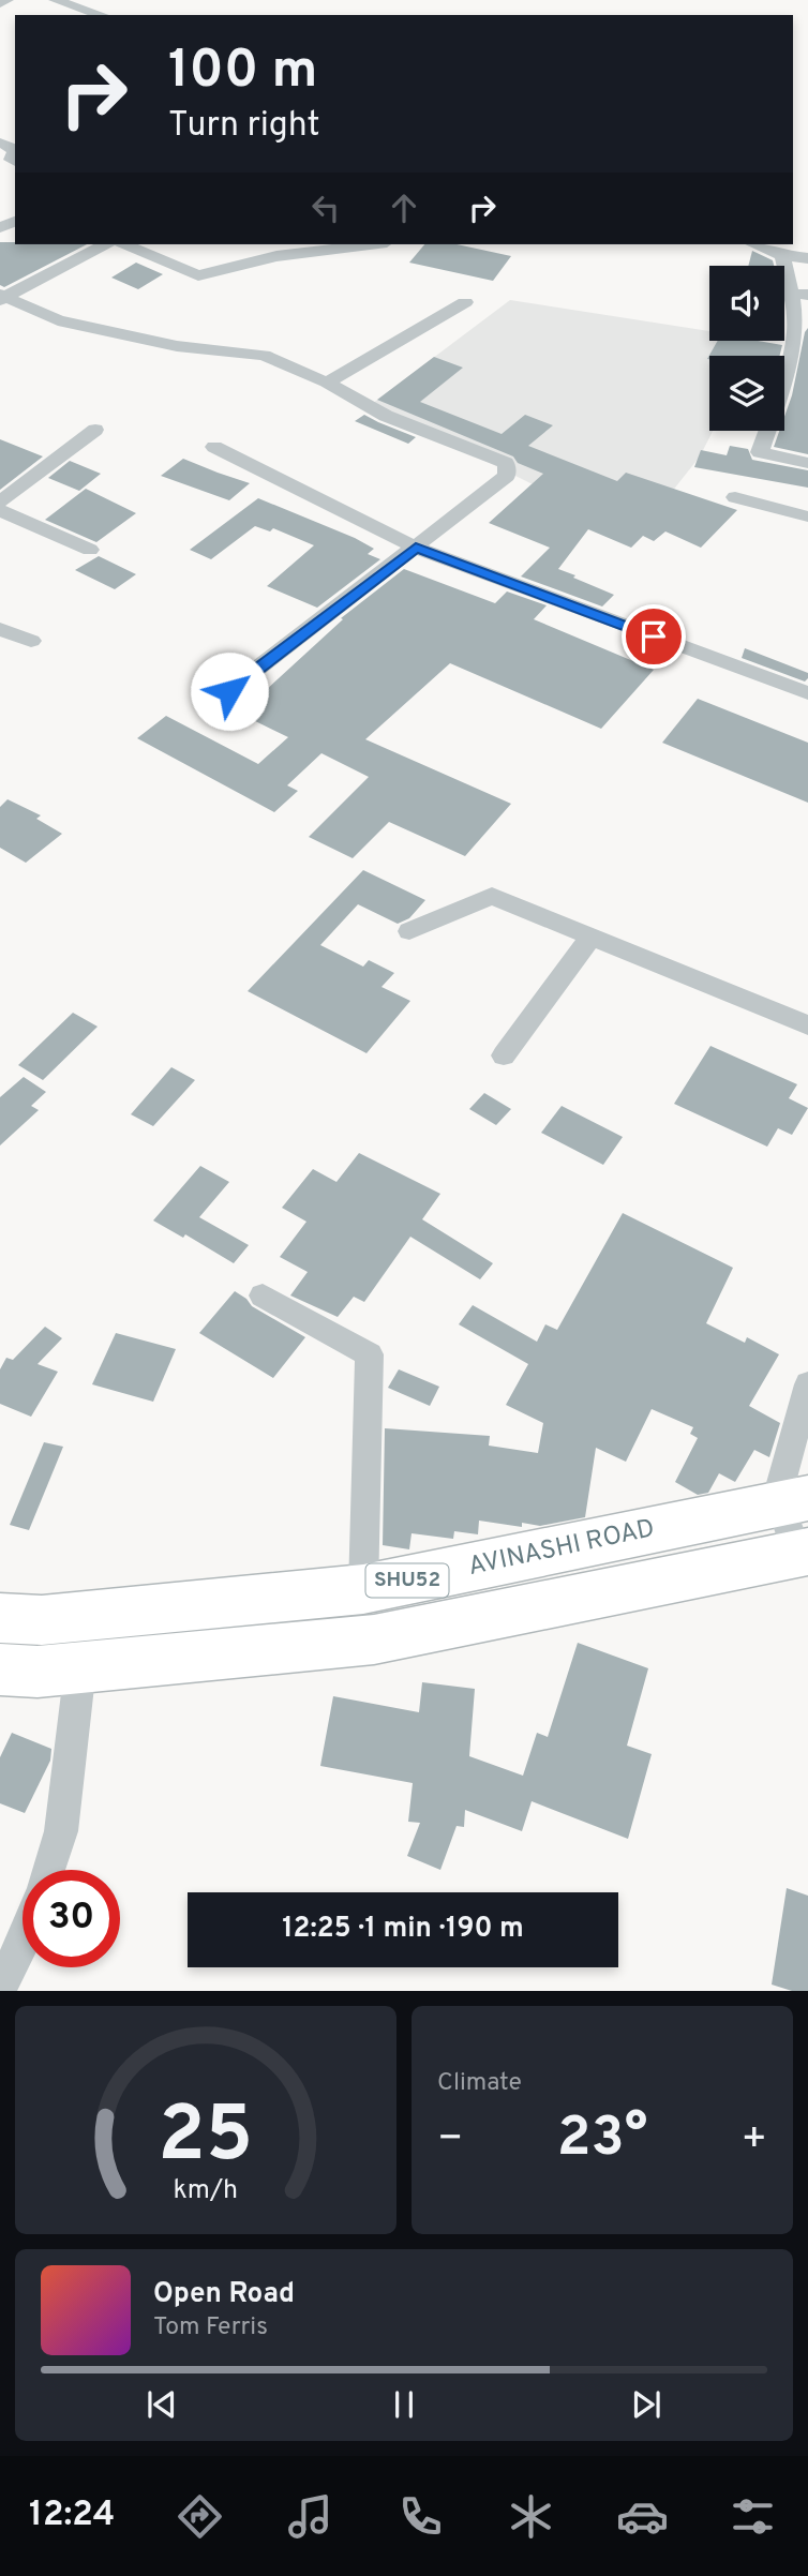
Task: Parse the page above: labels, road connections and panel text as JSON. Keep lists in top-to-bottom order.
{
  "streets": {
    "main road": ["AVINASHI ROAD", "SHU52"]
  },
  "page": {
    "turn": ["100 m", "Turn right"],
    "limit": "30",
    "trip": "12:25 · 1 min · 190 m",
    "tile": "Climate",
    "heat": ["−", "23°", "+"],
    "song": ["Open Road", "Tom Ferris"],
    "tabs": "12:24",
    "gauge": ["25", "km/h"]
  }
}
